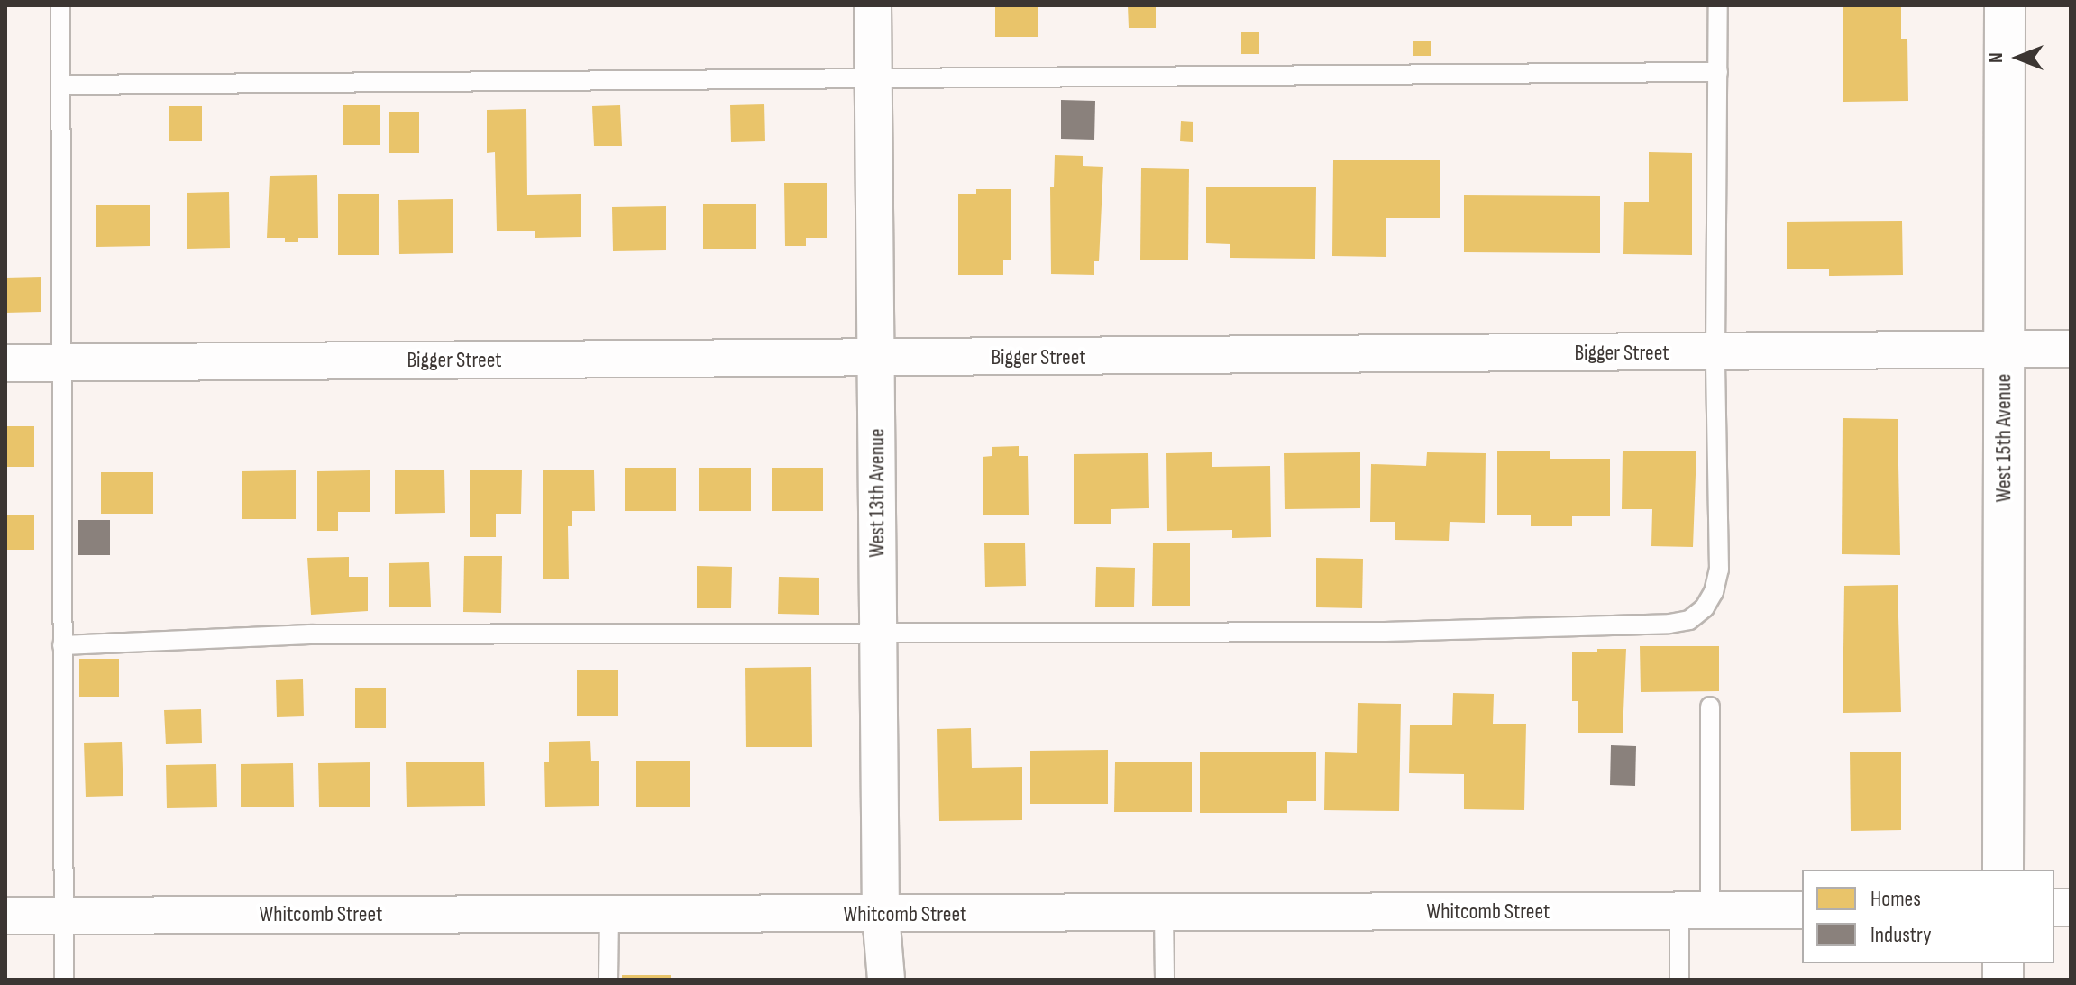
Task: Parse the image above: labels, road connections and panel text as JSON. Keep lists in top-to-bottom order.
{
  "streets": {
    "main road": ["West 15th Avenue"],
    "street": ["Bigger Street", "West 13th Avenue", "Whitcomb Street"]
  },
  "crossings": [
    ["Bigger Street", "West 15th Avenue"],
    ["Bigger Street", "West 13th Avenue"],
    ["West 13th Avenue", "Whitcomb Street"]
  ],
  "legend": ["Homes", "Industry"],
  "north": "left"
}
